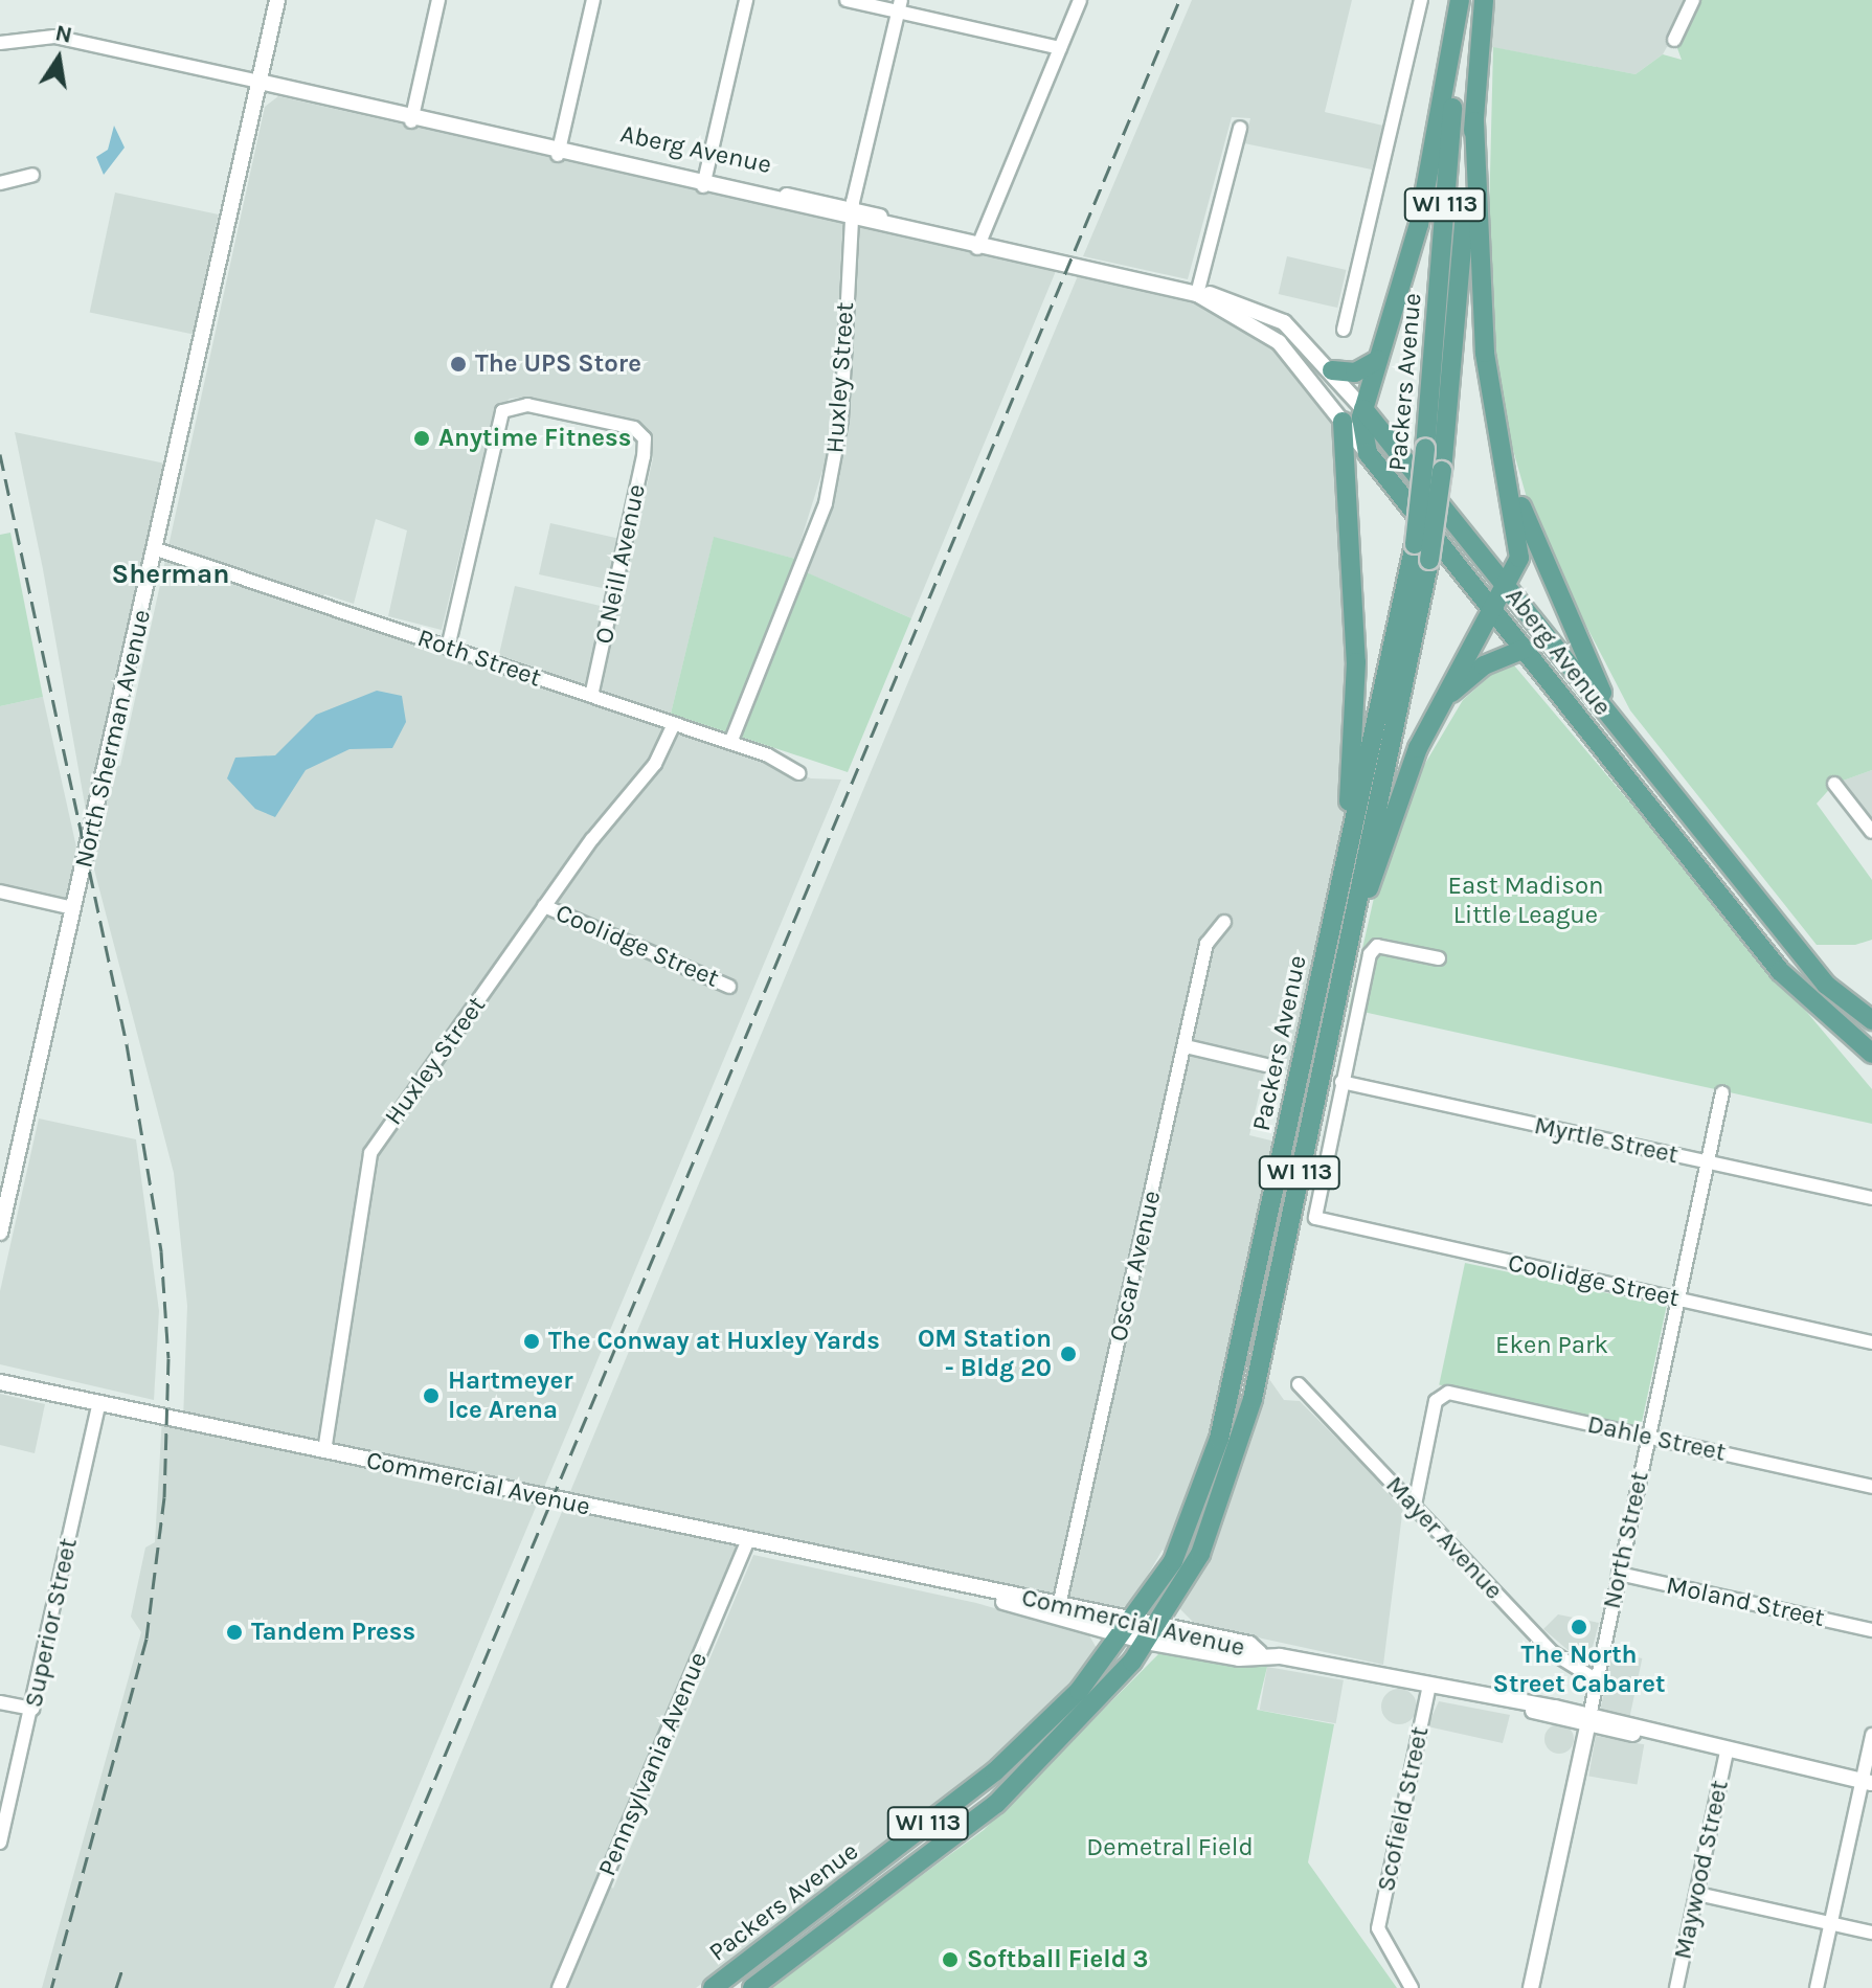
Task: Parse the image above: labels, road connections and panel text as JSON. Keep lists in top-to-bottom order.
{
  "streets": {
    "main road": ["Aberg Avenue", "WI 113", "Packers Avenue"],
    "street": [
      "Huxley Street",
      "O Neill Avenue",
      "Roth Street",
      "North Sherman Avenue",
      "Coolidge Street",
      "Myrtle Street",
      "Oscar Avenue",
      "Dahle Street",
      "Commercial Avenue",
      "Mayer Avenue",
      "North Street",
      "Moland Street",
      "Superior Street",
      "Pennsylvania Avenue",
      "Scofield Street",
      "Maywood Street"
    ]
  },
  "crossings": [
    ["Aberg Avenue", "Huxley Street"],
    ["Aberg Avenue", "North Sherman Avenue"],
    ["Huxley Street", "Roth Street"],
    ["Huxley Street", "Coolidge Street"],
    ["Huxley Street", "Commercial Avenue"],
    ["Packers Avenue", "Commercial Avenue"],
    ["O Neill Avenue", "Roth Street"],
    ["Roth Street", "North Sherman Avenue"],
    ["Coolidge Street", "Myrtle Street"],
    ["Coolidge Street", "North Street"],
    ["Myrtle Street", "North Street"],
    ["Oscar Avenue", "Commercial Avenue"],
    ["Dahle Street", "Mayer Avenue"],
    ["Dahle Street", "North Street"],
    ["Commercial Avenue", "North Street"],
    ["Commercial Avenue", "Superior Street"],
    ["Commercial Avenue", "Pennsylvania Avenue"],
    ["Commercial Avenue", "Scofield Street"],
    ["Commercial Avenue", "Maywood Street"],
    ["Mayer Avenue", "North Street"],
    ["North Street", "Moland Street"]
  ],
  "districts": ["Sherman"],
  "parks": ["East Madison Little League", "Eken Park", "Demetral Field"],
  "places": [
    "The UPS Store",
    "Anytime Fitness",
    "The Conway at Huxley Yards",
    "OM Station - Bldg 20",
    "Hartmeyer Ice Arena",
    "The North Street Cabaret",
    "Tandem Press",
    "Softball Field 3"
  ],
  "north": "top"
}
